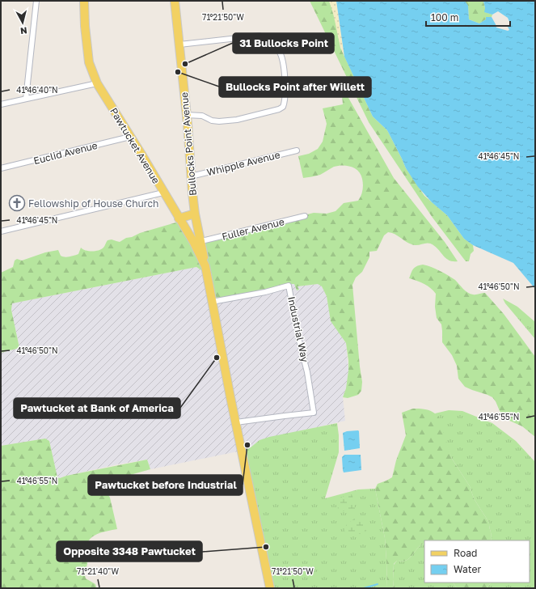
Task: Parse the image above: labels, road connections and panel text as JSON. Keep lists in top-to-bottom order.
{
  "streets": {
    "main road": ["Bullocks Point Avenue", "Pawtucket Avenue"],
    "street": [
      "Euclid Avenue",
      "Whipple Avenue",
      "Fuller Avenue",
      "Industrial Way"
    ]
  },
  "crossings": [
    ["Bullocks Point Avenue", "Pawtucket Avenue"],
    ["Bullocks Point Avenue", "Whipple Avenue"],
    ["Bullocks Point Avenue", "Fuller Avenue"],
    ["Bullocks Point Avenue", "Industrial Way"],
    ["Pawtucket Avenue", "Euclid Avenue"],
    ["Pawtucket Avenue", "Fuller Avenue"]
  ],
  "places": {
    "other": [
      "31 Bullocks Point",
      "Bullocks Point after Willett",
      "Pawtucket at Bank of America",
      "Pawtucket before Industrial",
      "Opposite 3348 Pawtucket"
    ],
    "church": ["Fellowship of House Church"]
  },
  "legend": ["Road", "Water"],
  "scale_bar": "100 m",
  "north": "bottom",
  "coordinates": [
    "71°21'50\"W",
    "41°46'40\"N",
    "41°46'45\"N",
    "41°46'50\"N",
    "41°46'55\"N",
    "71°21'40\"W"
  ]
}
